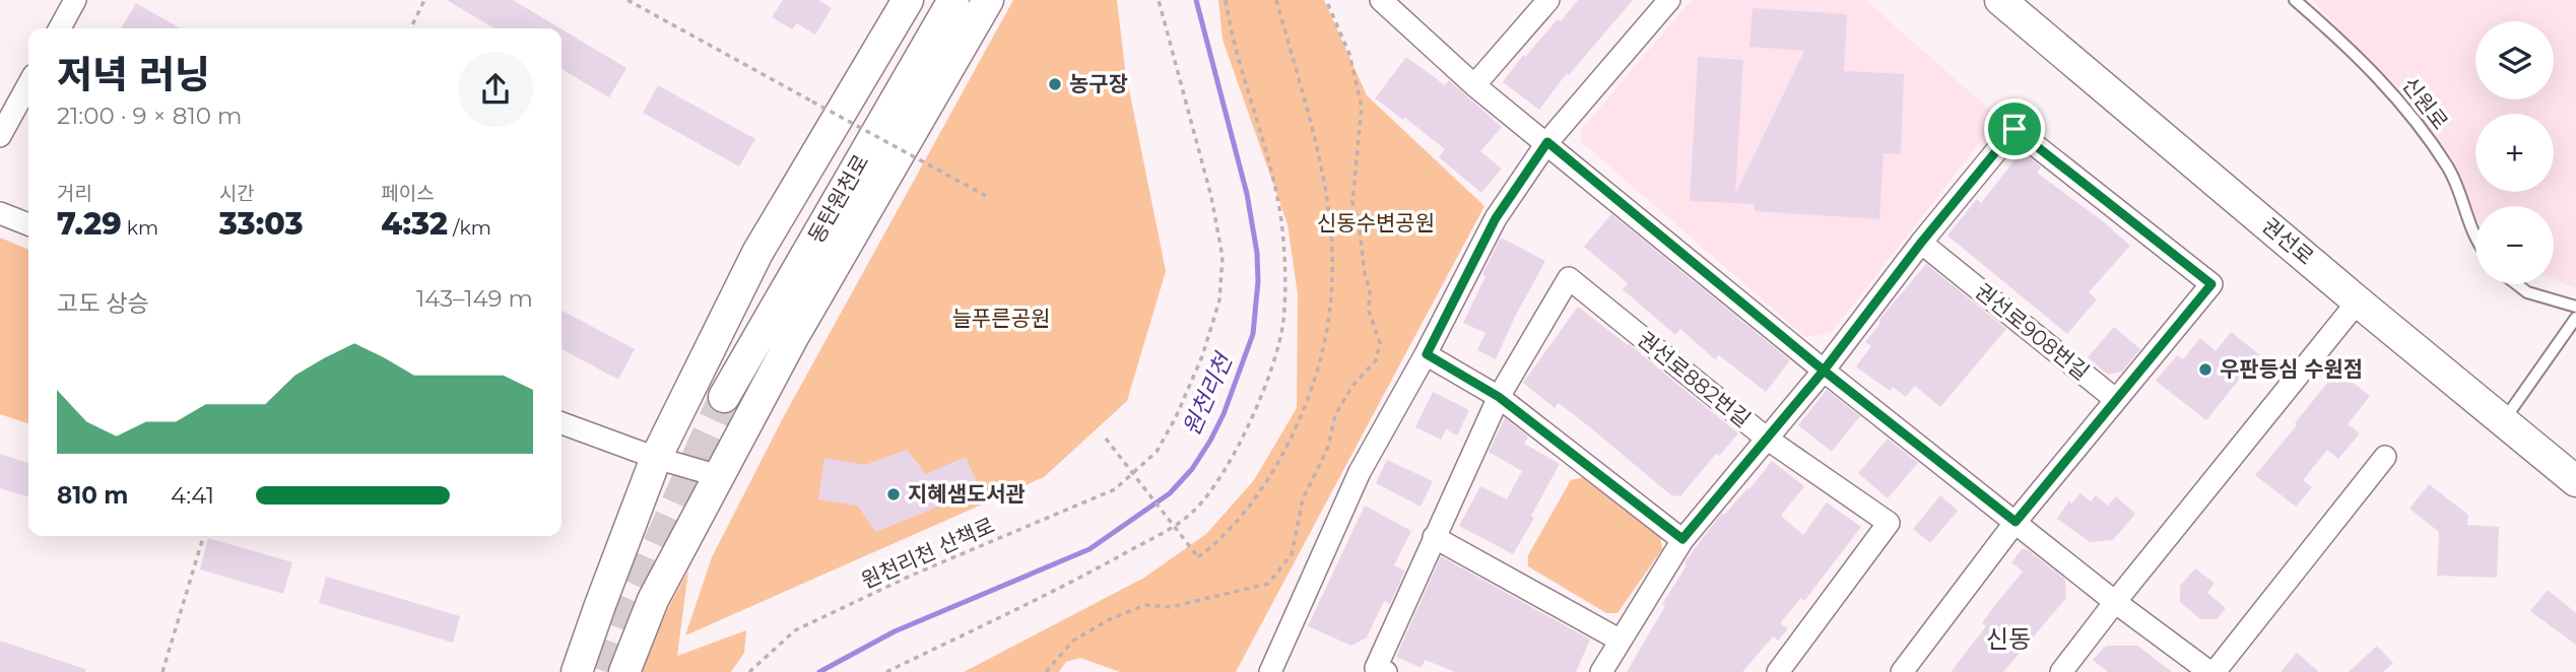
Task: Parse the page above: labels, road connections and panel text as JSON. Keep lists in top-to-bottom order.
{
  "streets": {
    "main road": ["동탄원천로", "권선로"],
    "street": ["권선로908번길", "권선로882번길"],
    "lane": ["신원로"],
    "path": ["원천리천 산책로"]
  },
  "districts": ["신동"],
  "water": ["원천리천"],
  "parks": ["신동수변공원", "늘푸른공원"],
  "places": ["농구장", "우판등심 수원점", "지혜샘도서관"],
  "page": {
    "map_buttons": ["+", "−"],
    "heading": ["저녁 러닝", "21:00 · 9 × 810 m"],
    "stats": [
      ["거리", "7.29 km"],
      ["시간", "33:03"],
      ["페이스", "4:32 /km"]
    ],
    "chart": ["고도 상승", "143–149 m"],
    "list": [
      {
        "name": "810 m",
        "note": "4:41"
      }
    ]
  }
}
